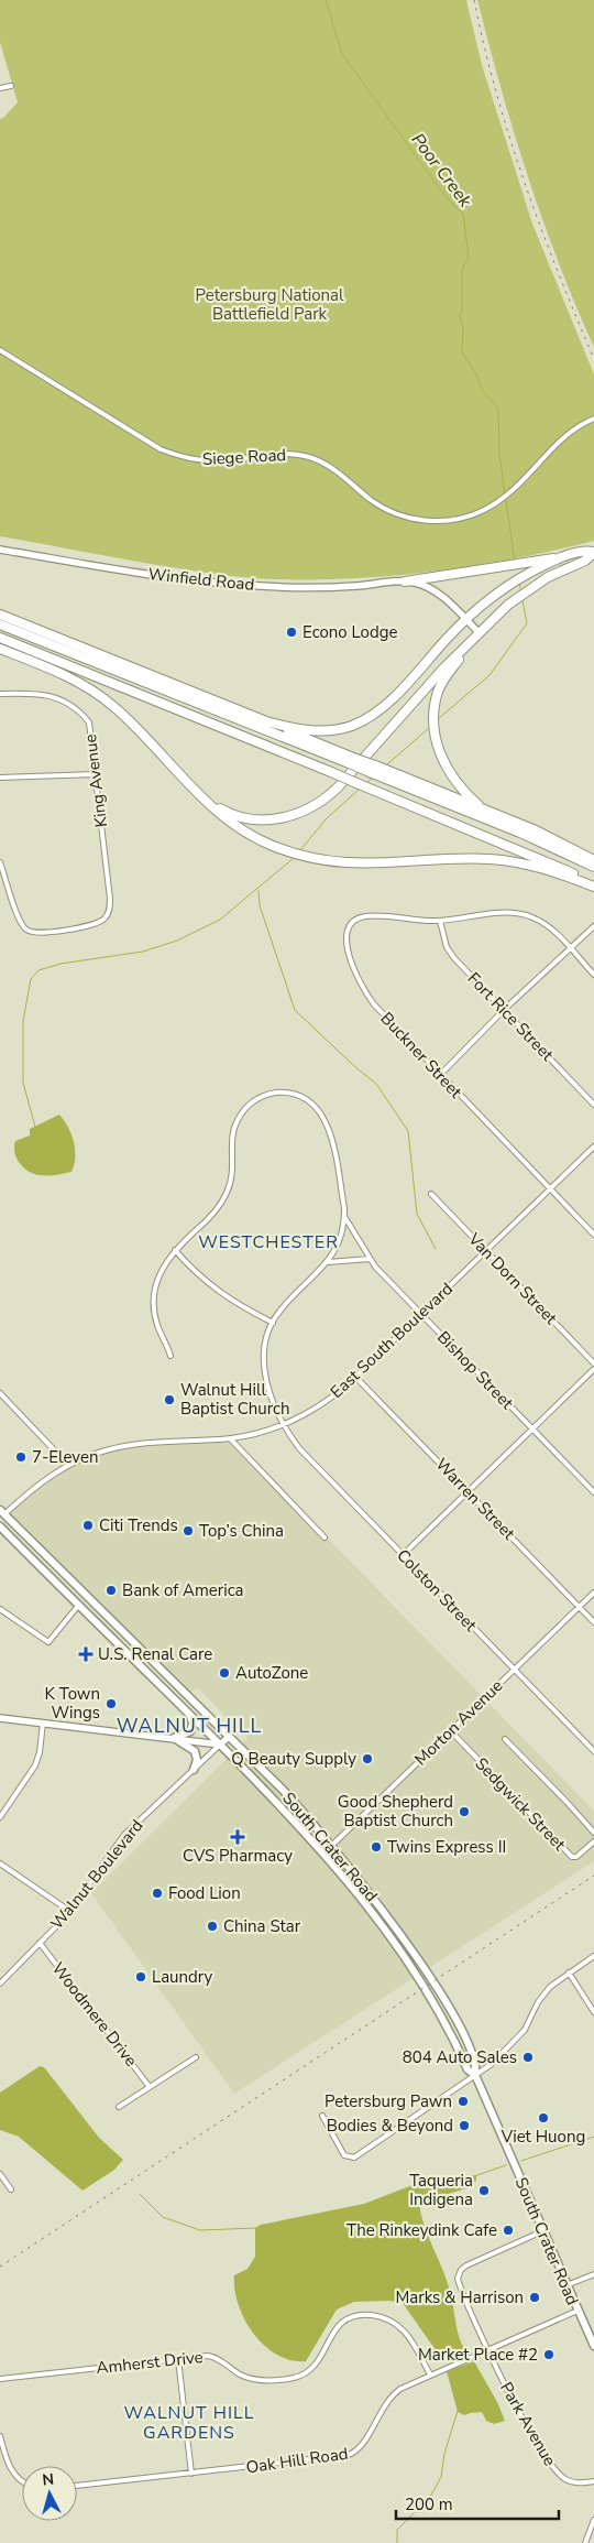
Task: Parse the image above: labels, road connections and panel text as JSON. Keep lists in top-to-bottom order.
{
  "streets": {
    "main road": ["Winfield Road", "South Crater Road"],
    "street": [
      "Siege Road",
      "King Avenue",
      "Fort Rice Street",
      "Buckner Street",
      "Van Dorn Street",
      "East South Boulevard",
      "Bishop Street",
      "Warren Street",
      "Colston Street",
      "Morton Avenue",
      "Sedgwick Street",
      "Walnut Boulevard",
      "Woodmere Drive",
      "Amherst Drive",
      "Park Avenue",
      "Oak Hill Road"
    ]
  },
  "crossings": [
    ["Fort Rice Street", "Buckner Street"],
    ["Buckner Street", "East South Boulevard"],
    ["Van Dorn Street", "East South Boulevard"],
    ["East South Boulevard", "Bishop Street"],
    ["East South Boulevard", "Warren Street"],
    ["East South Boulevard", "Colston Street"],
    ["East South Boulevard", "South Crater Road"],
    ["Bishop Street", "Colston Street"],
    ["Warren Street", "Morton Avenue"],
    ["Colston Street", "Morton Avenue"],
    ["Morton Avenue", "Sedgwick Street"],
    ["Morton Avenue", "South Crater Road"],
    ["South Crater Road", "Walnut Boulevard"],
    ["South Crater Road", "Park Avenue"],
    ["South Crater Road", "Oak Hill Road"],
    ["Walnut Boulevard", "Woodmere Drive"],
    ["Amherst Drive", "Oak Hill Road"],
    ["Park Avenue", "Oak Hill Road"]
  ],
  "districts": ["WESTCHESTER", "WALNUT HILL", "WALNUT HILL GARDENS"],
  "water": ["Poor Creek"],
  "parks": ["Petersburg National Battlefield Park"],
  "places": {
    "other": [
      "Econo Lodge",
      "Walnut Hill Baptist Church",
      "7-Eleven",
      "Citi Trends",
      "Top’s China",
      "Bank of America",
      "AutoZone",
      "K Town Wings",
      "Q Beauty Supply",
      "Good Shepherd Baptist Church",
      "Twins Express II",
      "Food Lion",
      "China Star",
      "Laundry",
      "804 Auto Sales",
      "Petersburg Pawn",
      "Viet Huong",
      "Bodies & Beyond",
      "Taqueria Indigena",
      "The Rinkeydink Cafe",
      "Marks & Harrison",
      "Market Place #2"
    ],
    "health": ["U.S. Renal Care", "CVS Pharmacy"]
  },
  "scale_bar": "200 m",
  "north": "top"
}
